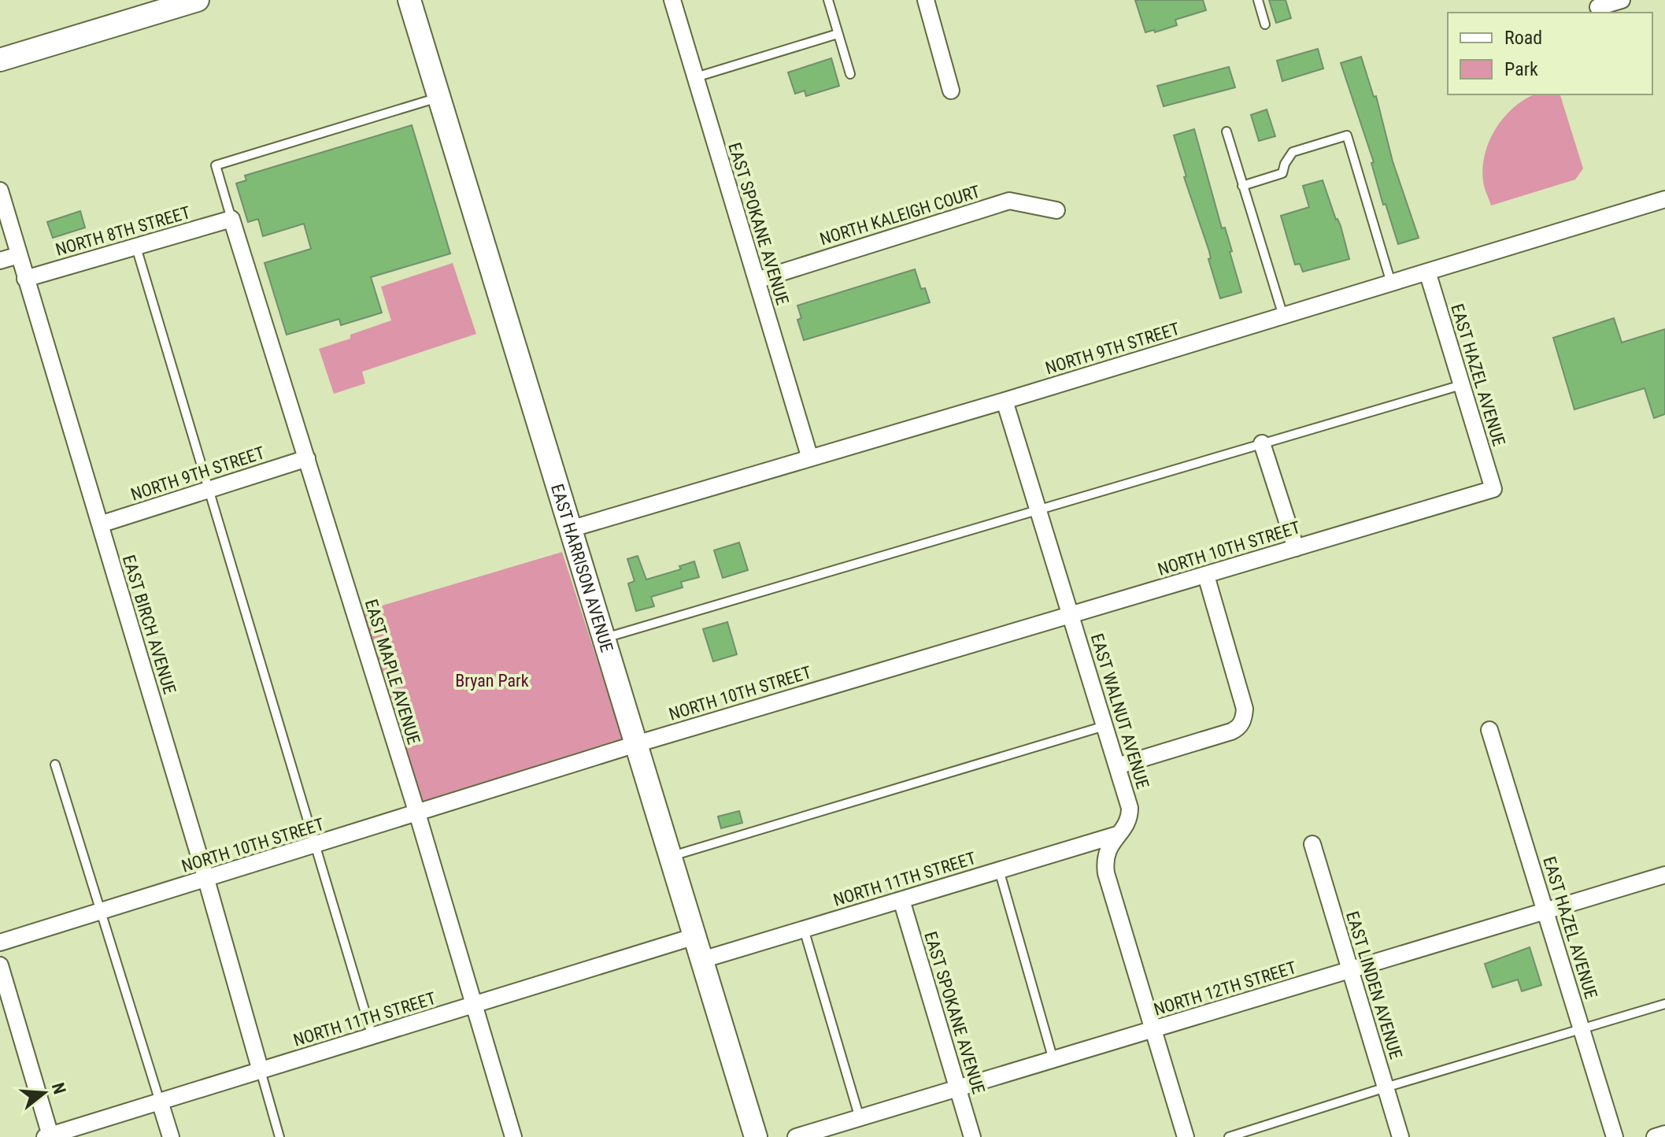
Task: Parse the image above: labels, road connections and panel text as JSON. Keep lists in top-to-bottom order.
{
  "streets": {
    "street": [
      "NORTH KALEIGH COURT",
      "EAST SPOKANE AVENUE",
      "NORTH 8TH STREET",
      "NORTH 9TH STREET",
      "EAST HAZEL AVENUE",
      "NORTH 10TH STREET",
      "EAST HARRISON AVENUE",
      "EAST BIRCH AVENUE",
      "EAST MAPLE AVENUE",
      "EAST WALNUT AVENUE",
      "NORTH 11TH STREET",
      "EAST LINDEN AVENUE",
      "NORTH 12TH STREET"
    ]
  },
  "crossings": [
    ["NORTH KALEIGH COURT", "EAST SPOKANE AVENUE"],
    ["EAST SPOKANE AVENUE", "NORTH 9TH STREET"],
    ["EAST SPOKANE AVENUE", "NORTH 11TH STREET"],
    ["EAST SPOKANE AVENUE", "NORTH 12TH STREET"],
    ["NORTH 8TH STREET", "EAST BIRCH AVENUE"],
    ["NORTH 8TH STREET", "EAST MAPLE AVENUE"],
    ["NORTH 9TH STREET", "EAST HAZEL AVENUE"],
    ["NORTH 9TH STREET", "EAST HARRISON AVENUE"],
    ["NORTH 9TH STREET", "EAST BIRCH AVENUE"],
    ["NORTH 9TH STREET", "EAST MAPLE AVENUE"],
    ["NORTH 9TH STREET", "EAST WALNUT AVENUE"],
    ["EAST HAZEL AVENUE", "NORTH 10TH STREET"],
    ["EAST HAZEL AVENUE", "NORTH 12TH STREET"],
    ["NORTH 10TH STREET", "EAST HARRISON AVENUE"],
    ["NORTH 10TH STREET", "EAST BIRCH AVENUE"],
    ["NORTH 10TH STREET", "EAST MAPLE AVENUE"],
    ["NORTH 10TH STREET", "EAST WALNUT AVENUE"],
    ["EAST HARRISON AVENUE", "NORTH 11TH STREET"],
    ["EAST BIRCH AVENUE", "NORTH 11TH STREET"],
    ["EAST MAPLE AVENUE", "NORTH 11TH STREET"],
    ["EAST WALNUT AVENUE", "NORTH 11TH STREET"],
    ["EAST WALNUT AVENUE", "NORTH 12TH STREET"],
    ["EAST LINDEN AVENUE", "NORTH 12TH STREET"]
  ],
  "parks": ["Bryan Park"],
  "legend": ["Road", "Park"],
  "north": "right"
}
